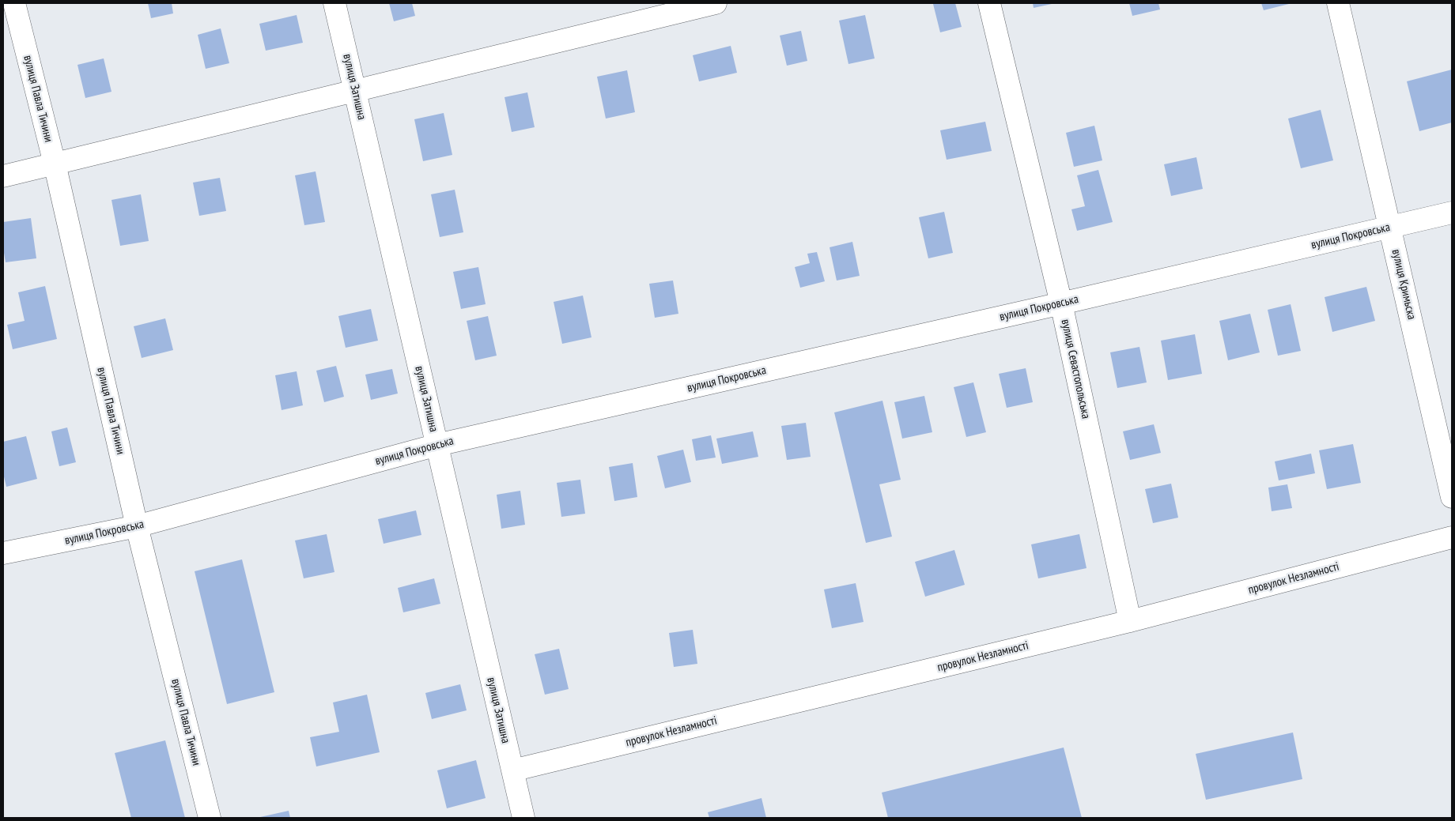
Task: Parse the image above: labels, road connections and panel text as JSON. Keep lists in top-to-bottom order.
{
  "streets": {
    "street": [
      "вулиця Затишна",
      "вулиця Павла Тичини",
      "вулиця Покровська",
      "вулиця Кримьска",
      "вулиця Севастопольська",
      "провулок Незламності"
    ]
  },
  "crossings": [
    ["вулиця Затишна", "вулиця Покровська"],
    ["вулиця Затишна", "провулок Незламності"],
    ["вулиця Павла Тичини", "вулиця Покровська"],
    ["вулиця Покровська", "вулиця Кримьска"],
    ["вулиця Покровська", "вулиця Севастопольська"],
    ["вулиця Севастопольська", "провулок Незламності"]
  ]
}
